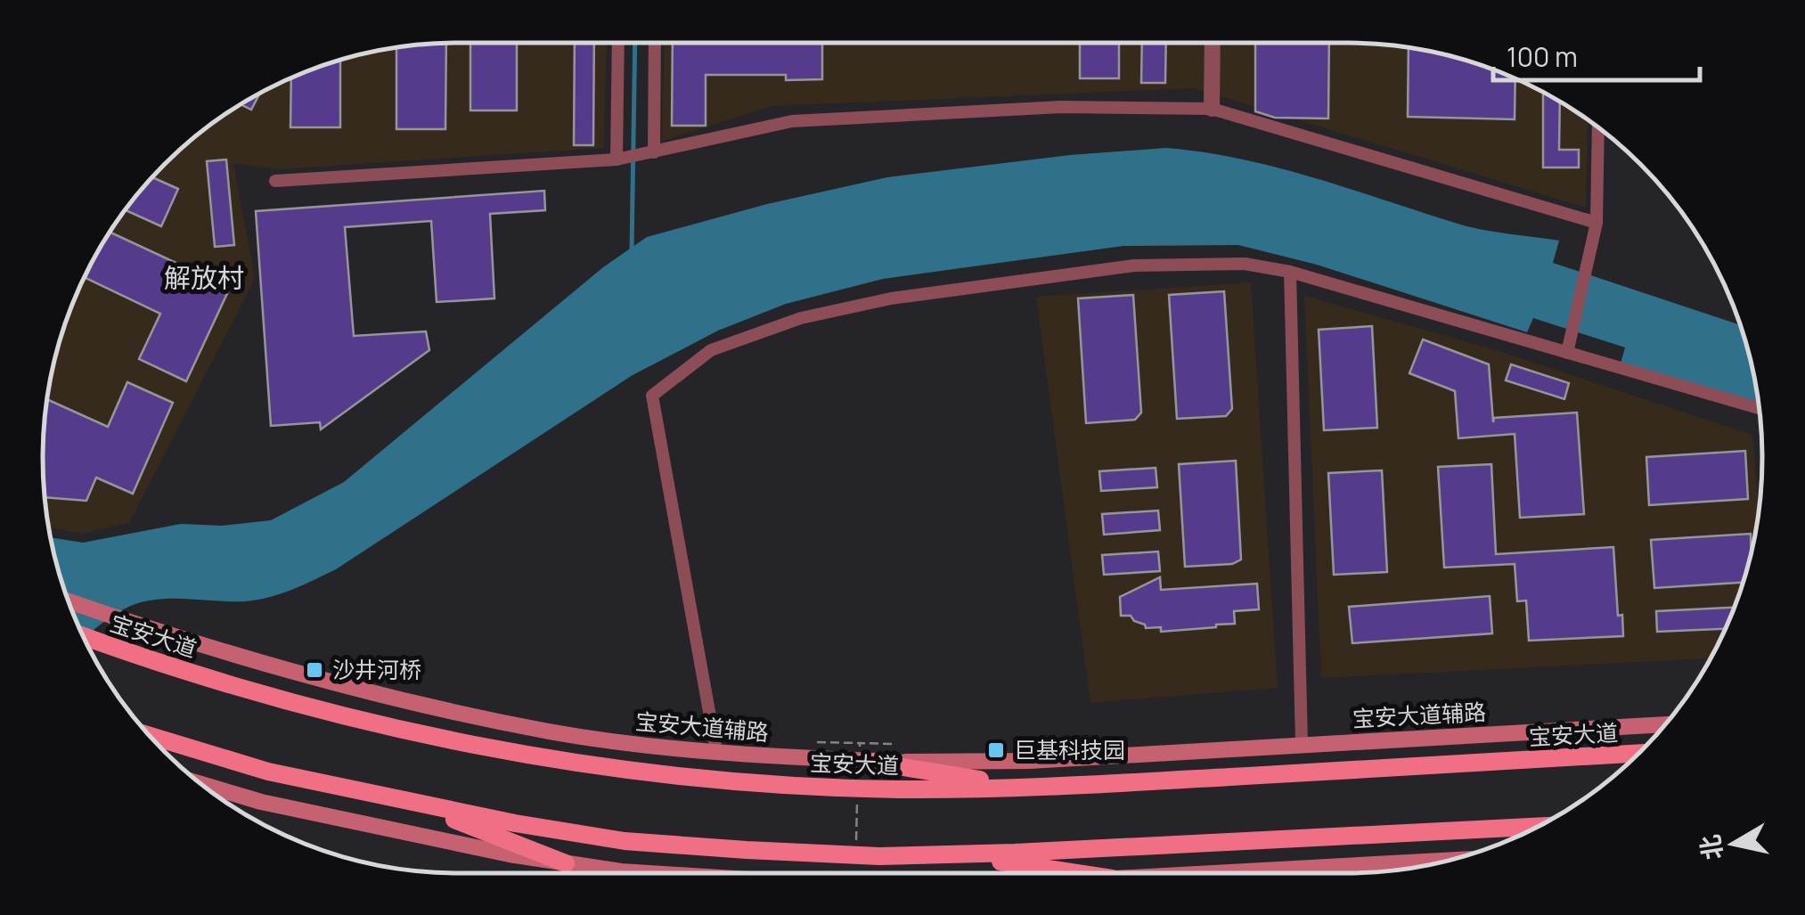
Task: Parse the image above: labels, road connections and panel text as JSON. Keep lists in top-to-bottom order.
{
  "streets": {
    "main road": ["宝安大道", "宝安大道辅路"]
  },
  "districts": ["解放村"],
  "places": {
    "transit": ["沙井河桥", "巨基科技园"]
  },
  "scale_bar": "100 m",
  "north": "left"
}
